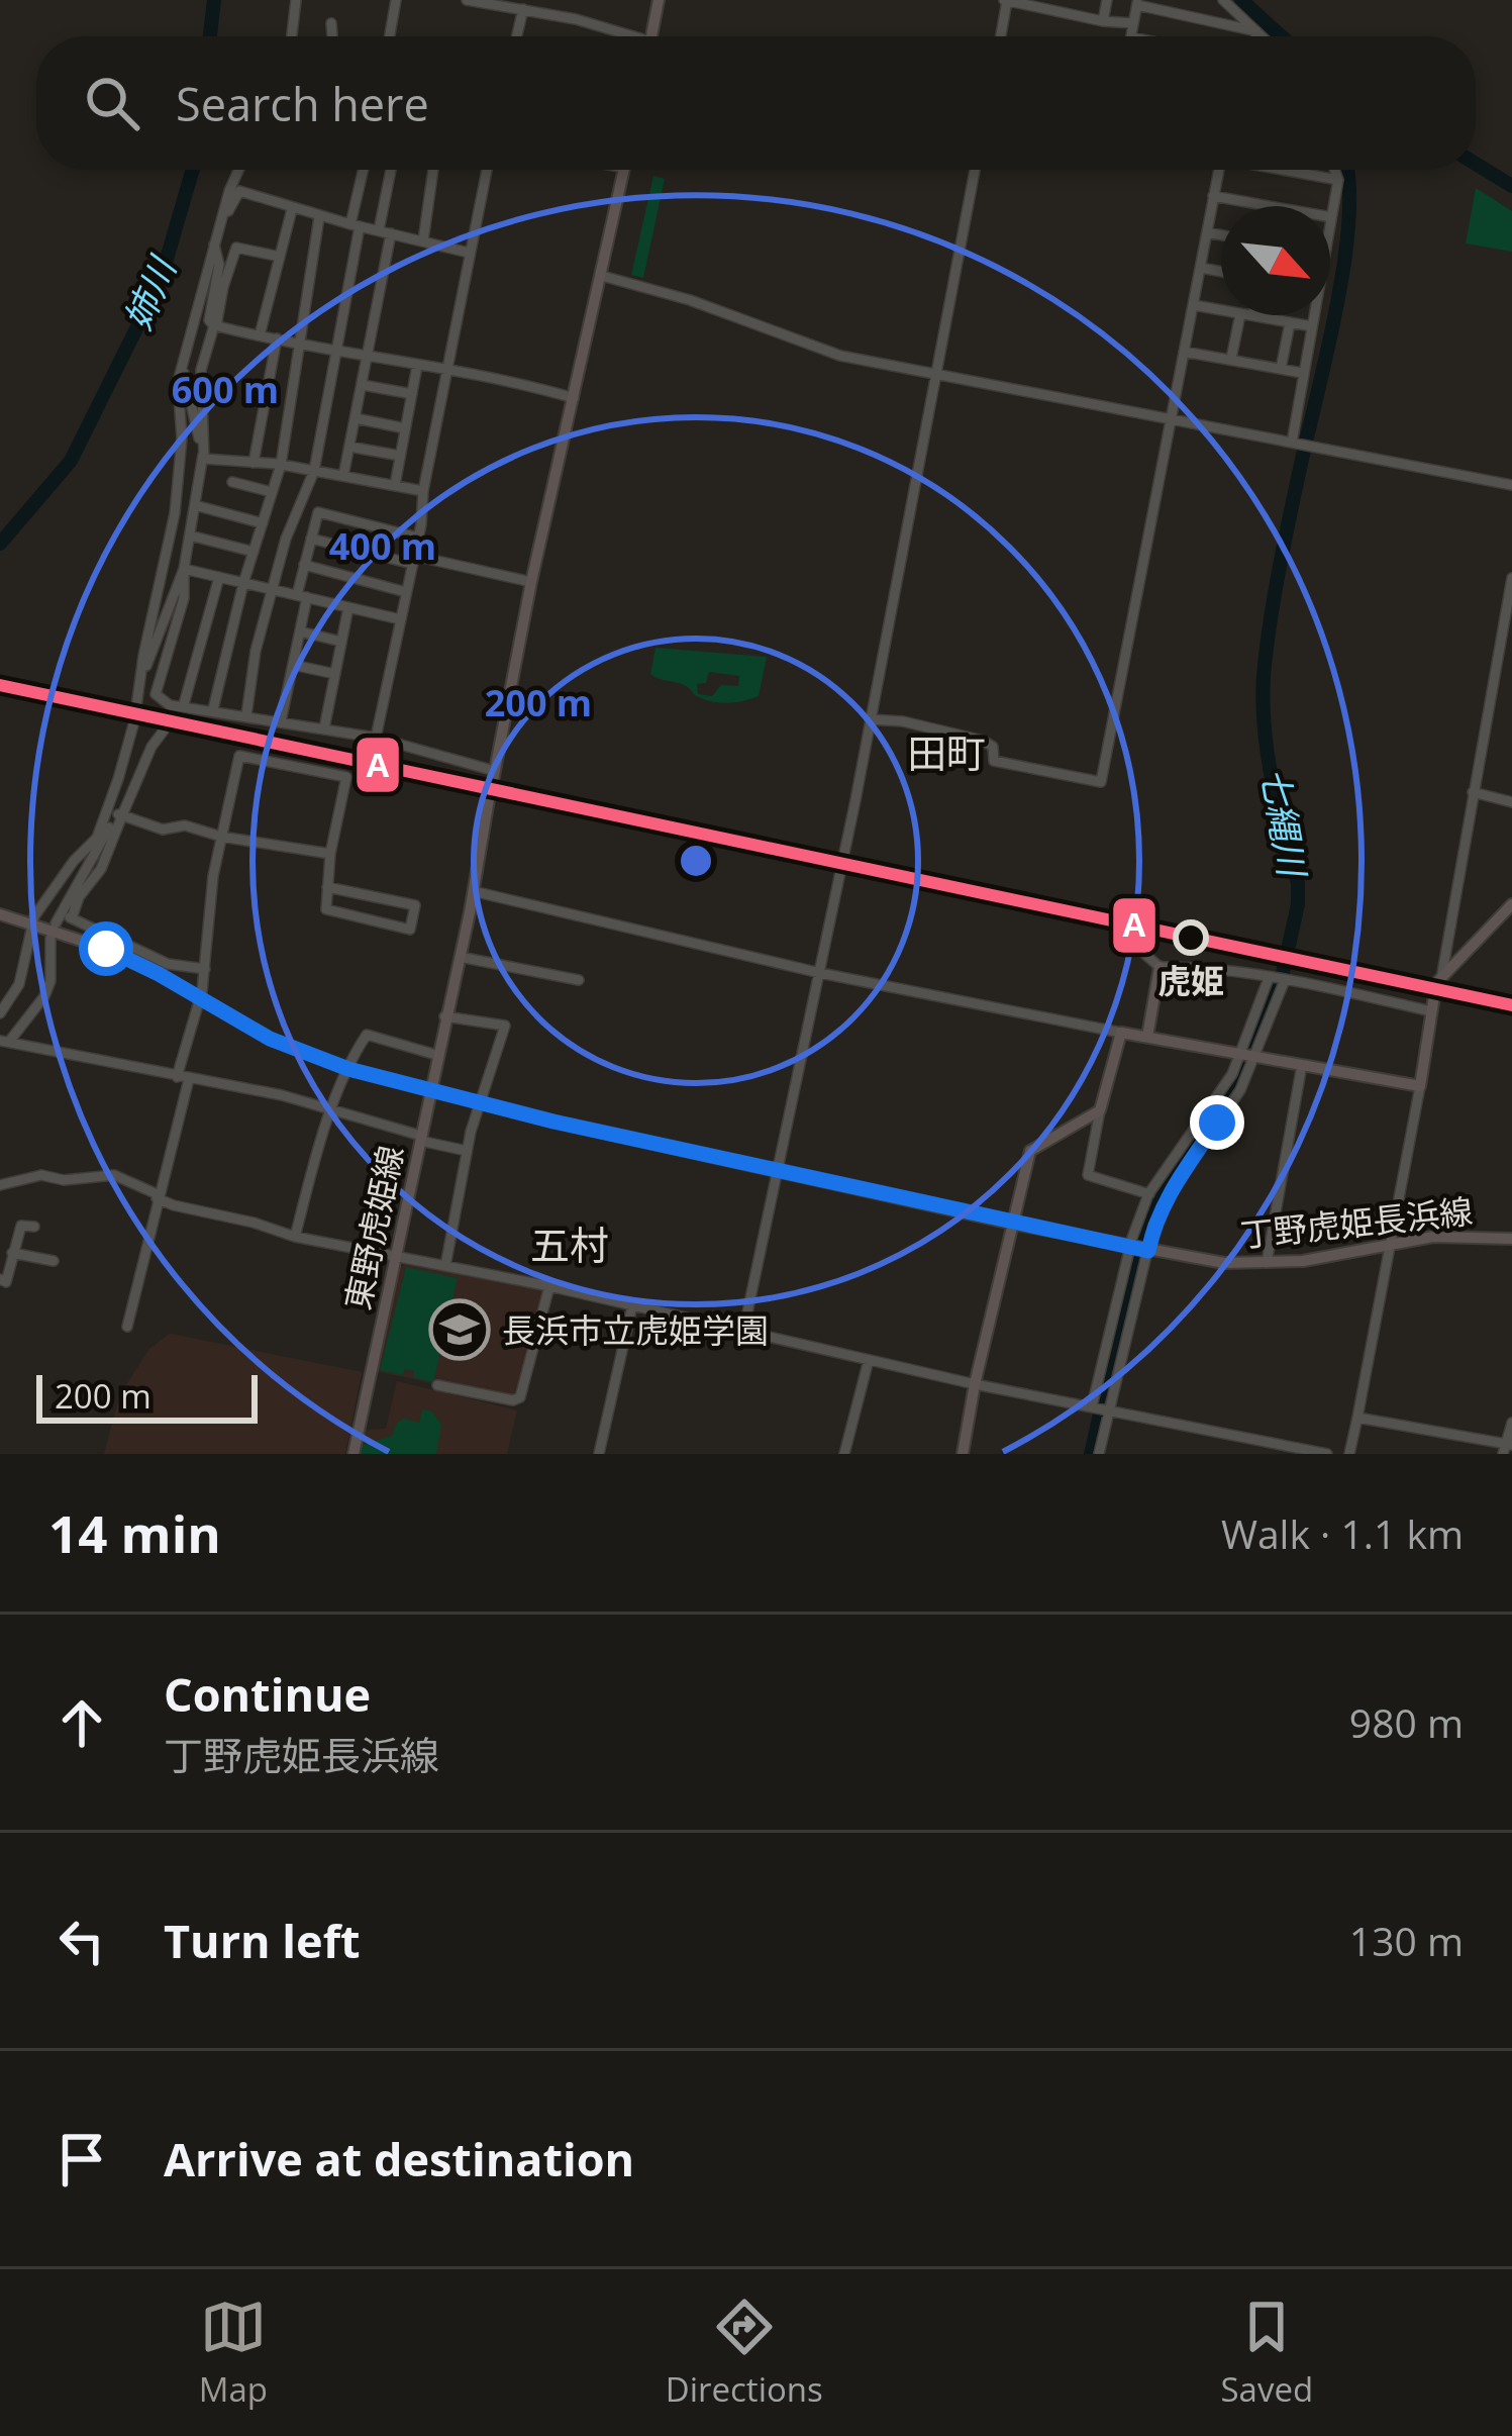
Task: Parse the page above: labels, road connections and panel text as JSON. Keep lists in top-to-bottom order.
{
  "streets": {
    "main road": ["丁野虎姫長浜線", "東野虎姫線"]
  },
  "crossings": [
    ["丁野虎姫長浜線", "東野虎姫線"]
  ],
  "districts": ["田町", "五村"],
  "water": ["姉川", "七縄川"],
  "places": {
    "other": ["虎姫"],
    "school or university": ["長浜市立虎姫学園"]
  },
  "lines": ["transit line A"],
  "scale_bar": "200 m",
  "north": "bottom right",
  "page": {
    "search": "Search here",
    "scale": "200 m",
    "heading": ["14 min", "Walk · 1.1 km"],
    "list": [
      ["Continue", "丁野虎姫長浜線", "980 m"],
      ["Turn left", "130 m"],
      "Arrive at destination"
    ],
    "nav": ["Map", "Directions", "Saved"]
  },
  "rings": ["600 m", "400 m", "200 m"]
}
